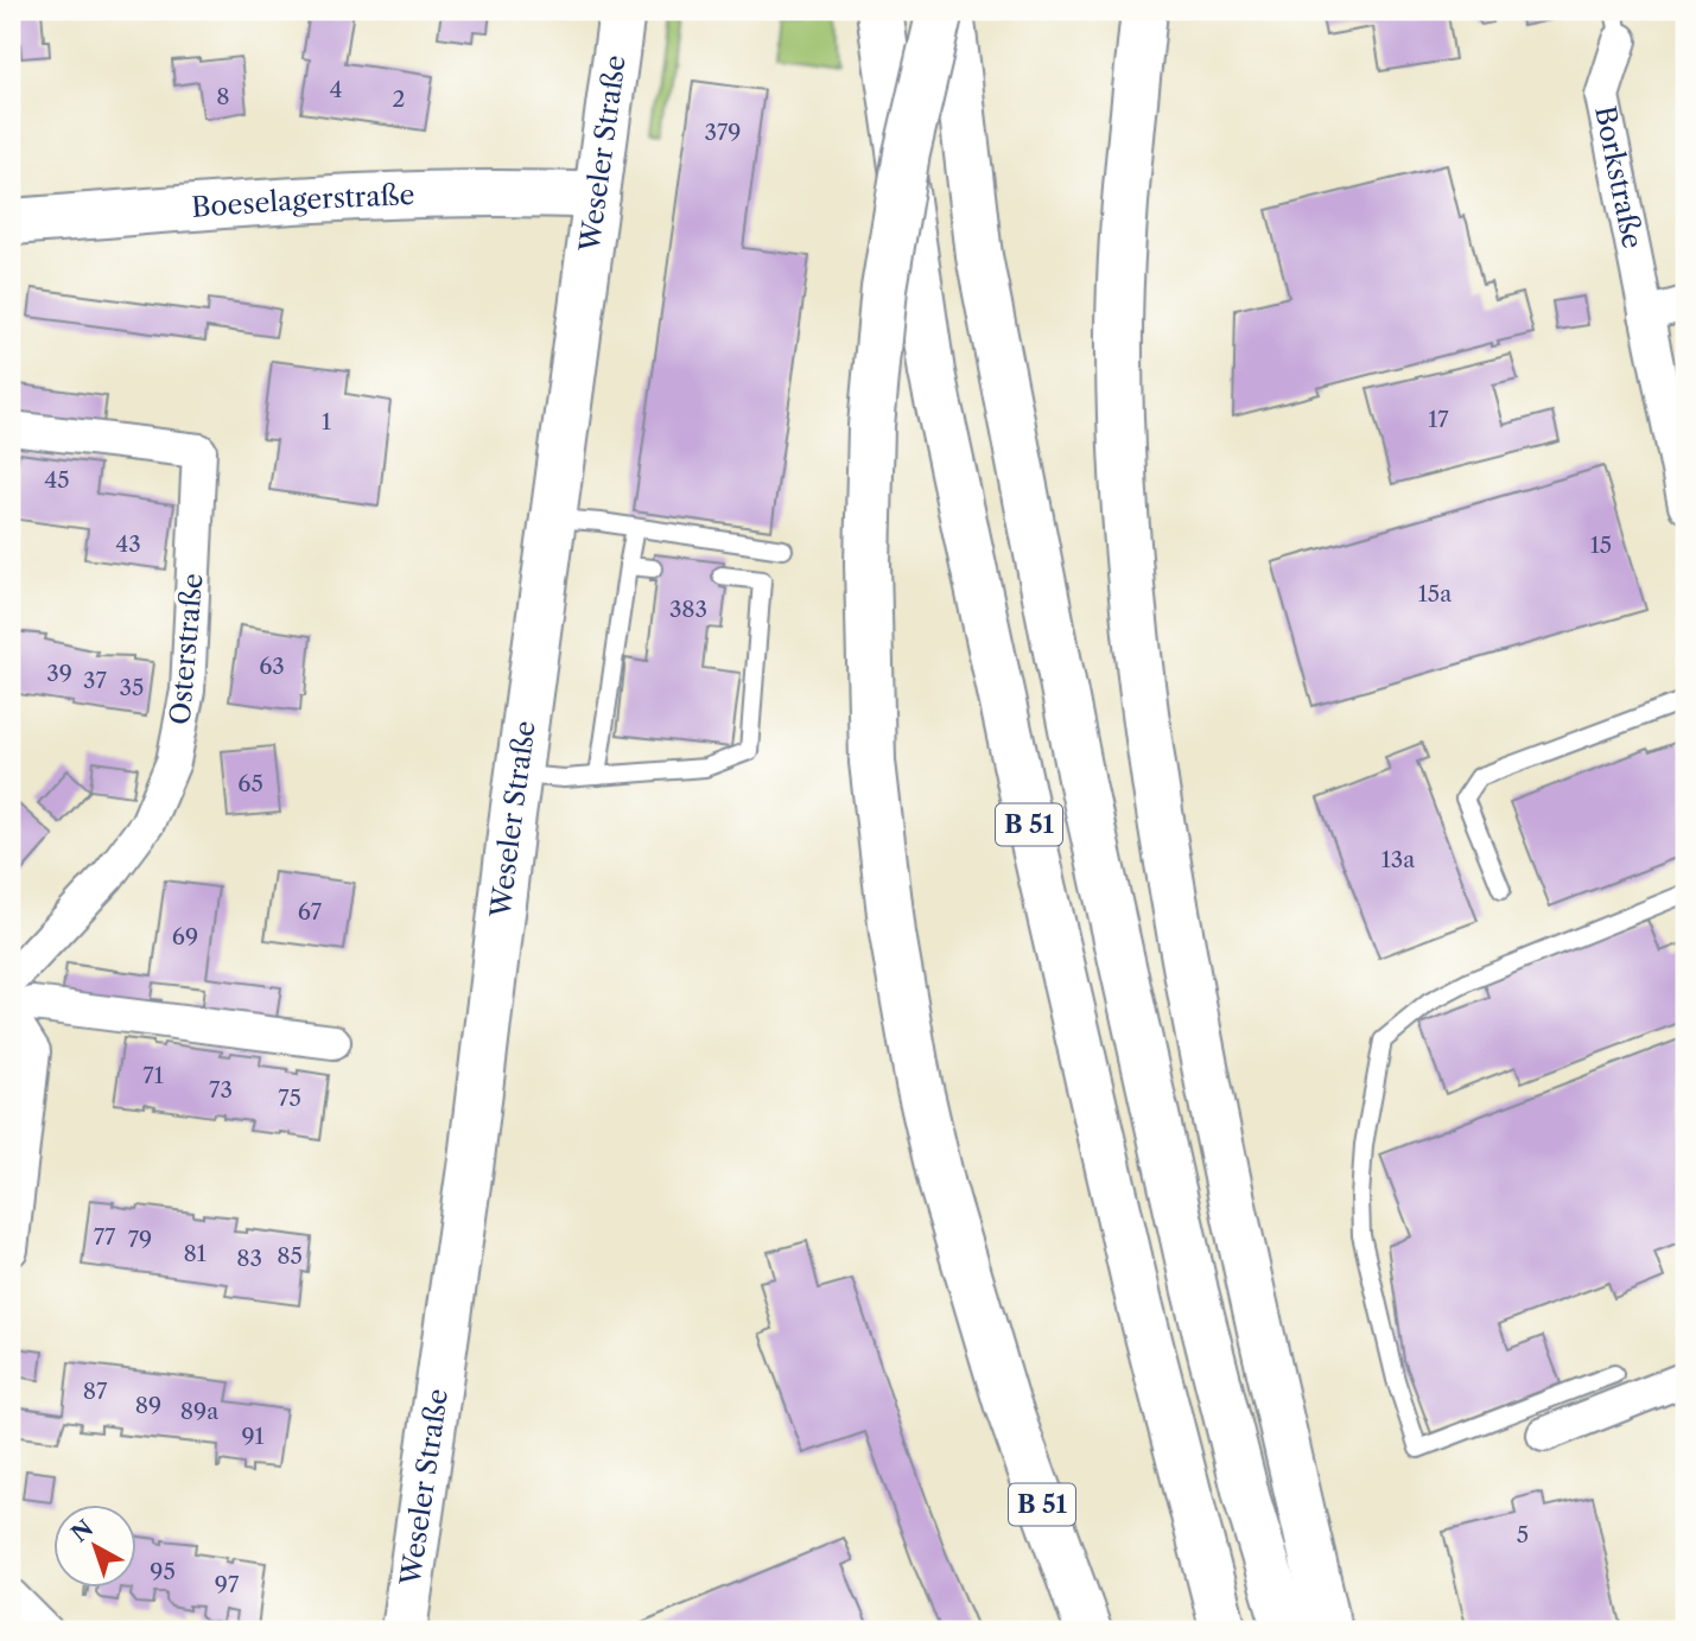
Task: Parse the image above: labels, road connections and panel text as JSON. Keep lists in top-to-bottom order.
{
  "streets": {
    "main road": ["Weseler Straße", "Boeselagerstraße", "B 51"],
    "street": ["Borkstraße", "Osterstraße"]
  },
  "crossings": [
    ["Weseler Straße", "Boeselagerstraße"]
  ],
  "house_numbers": [
    "4",
    "8",
    "2",
    "379",
    "17",
    "1",
    "45",
    "43",
    "15",
    "15a",
    "383",
    "63",
    "39",
    "37",
    "35",
    "65",
    "13a",
    "67",
    "69",
    "71",
    "73",
    "75",
    "77",
    "79",
    "81",
    "85",
    "83",
    "87",
    "89",
    "89a",
    "91",
    "5",
    "95",
    "97"
  ],
  "north": "top left"
}
